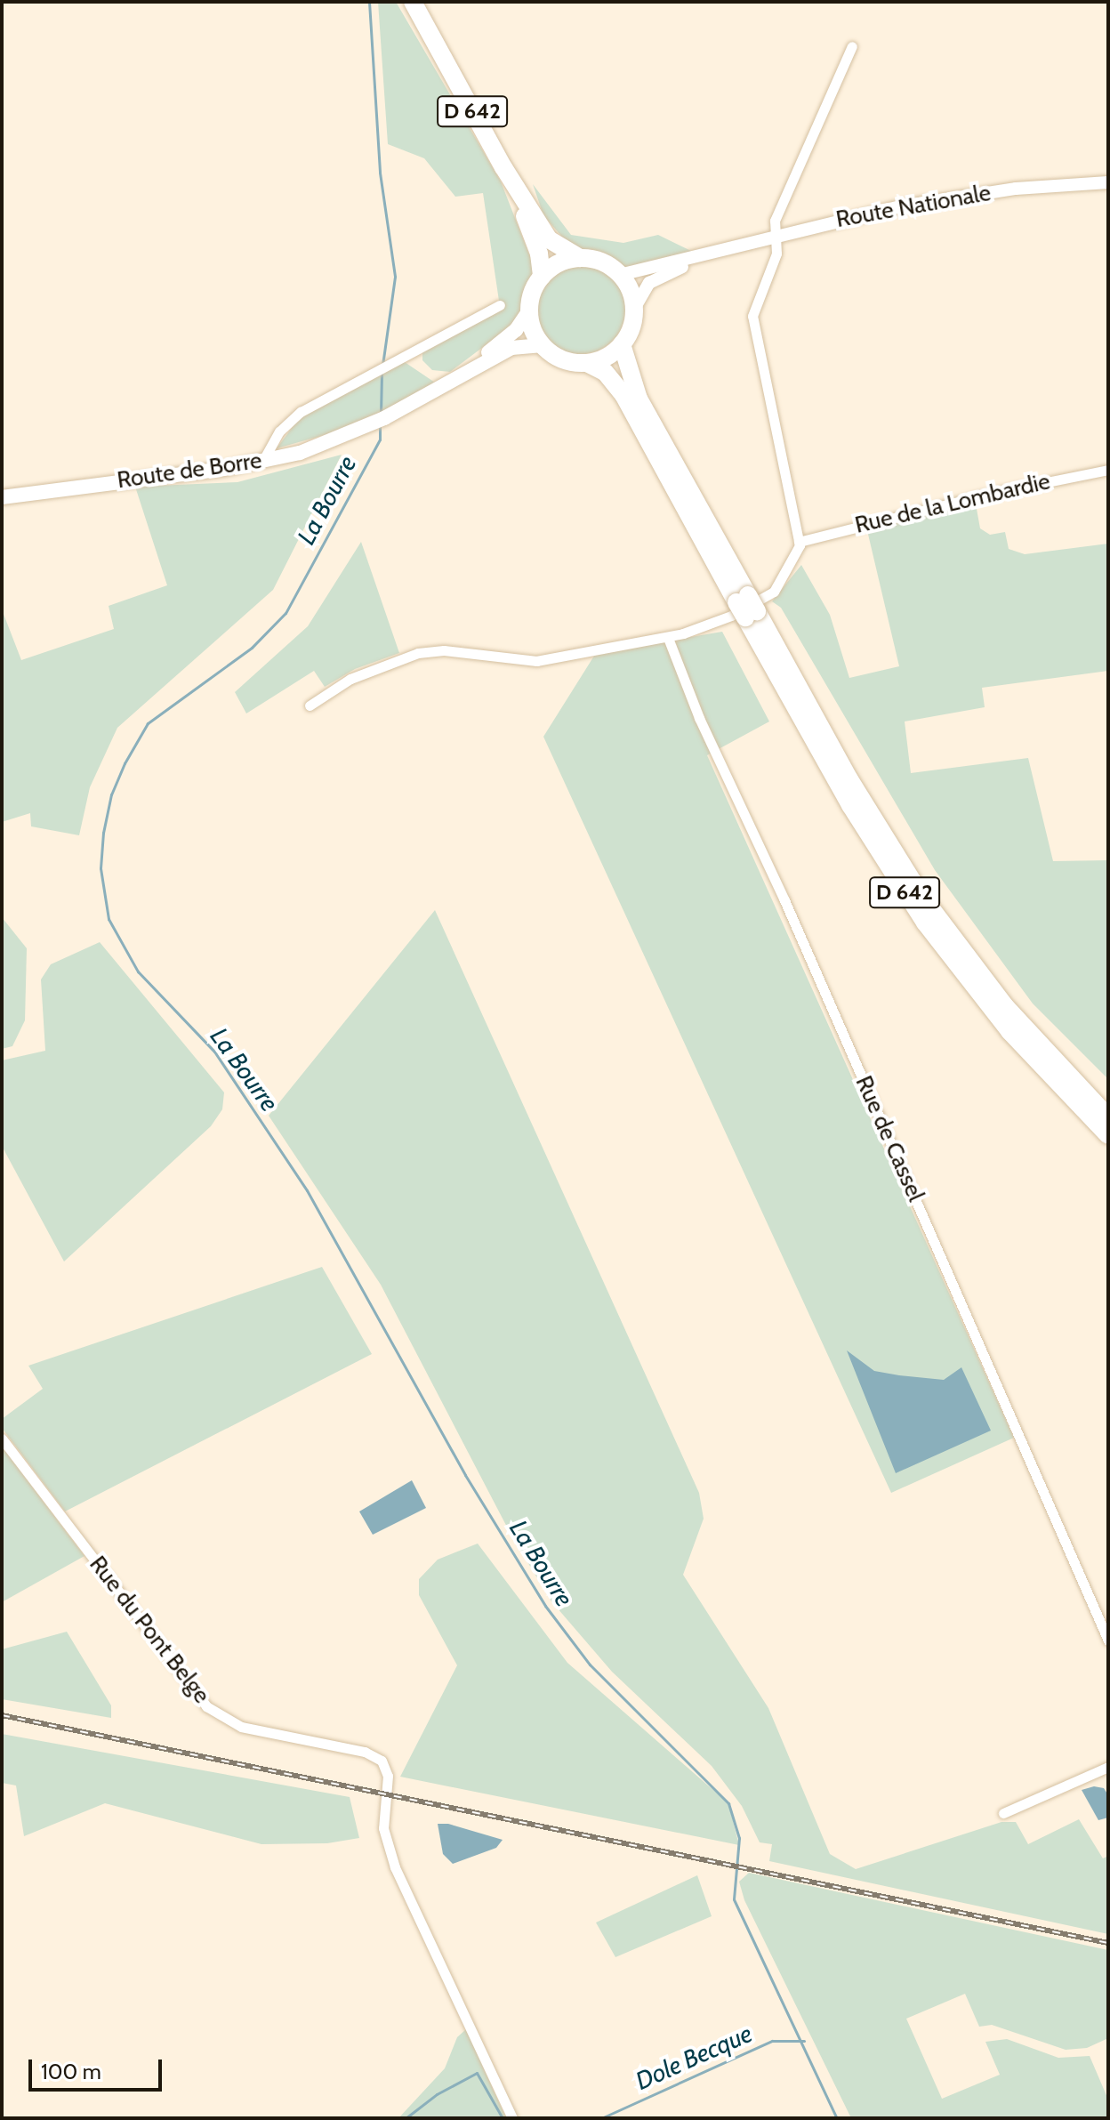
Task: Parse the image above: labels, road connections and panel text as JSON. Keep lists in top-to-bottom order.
{
  "streets": {
    "highway": ["D 642"],
    "main road": ["Route de Borre"],
    "street": [
      "Route Nationale",
      "Rue de la Lombardie",
      "Rue de Cassel",
      "Rue du Pont Belge"
    ]
  },
  "crossings": [
    ["D 642", "Route Nationale"]
  ],
  "water": ["La Bourre", "Dole Becque"],
  "scale_bar": "100 m"
}
